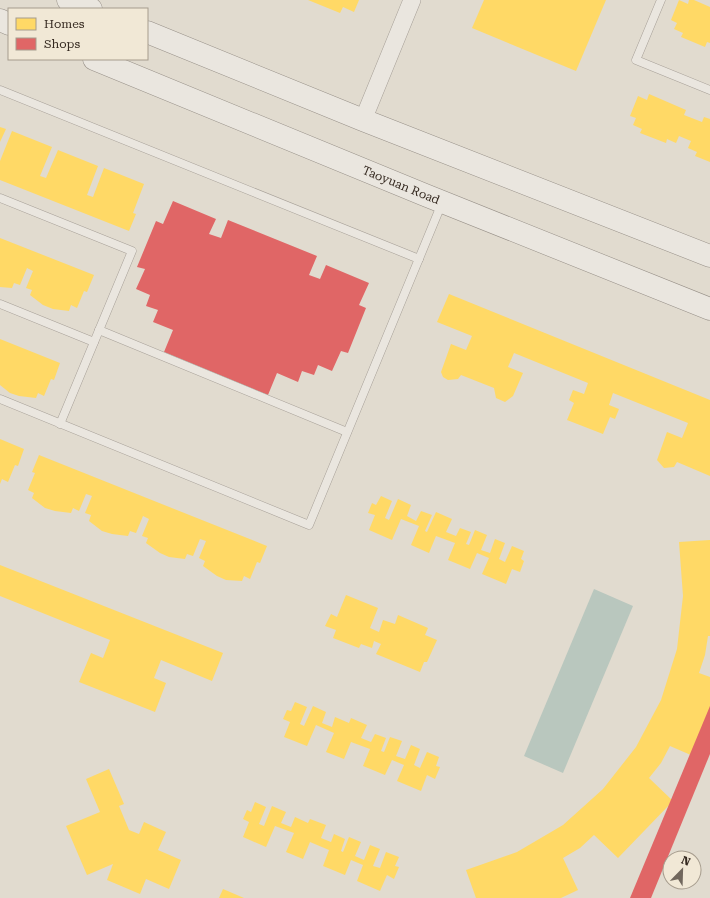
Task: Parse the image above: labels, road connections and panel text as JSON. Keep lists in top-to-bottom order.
{
  "streets": {
    "main road": ["Taoyuan Road"]
  },
  "legend": ["Homes", "Shops"],
  "north": "top right"
}
